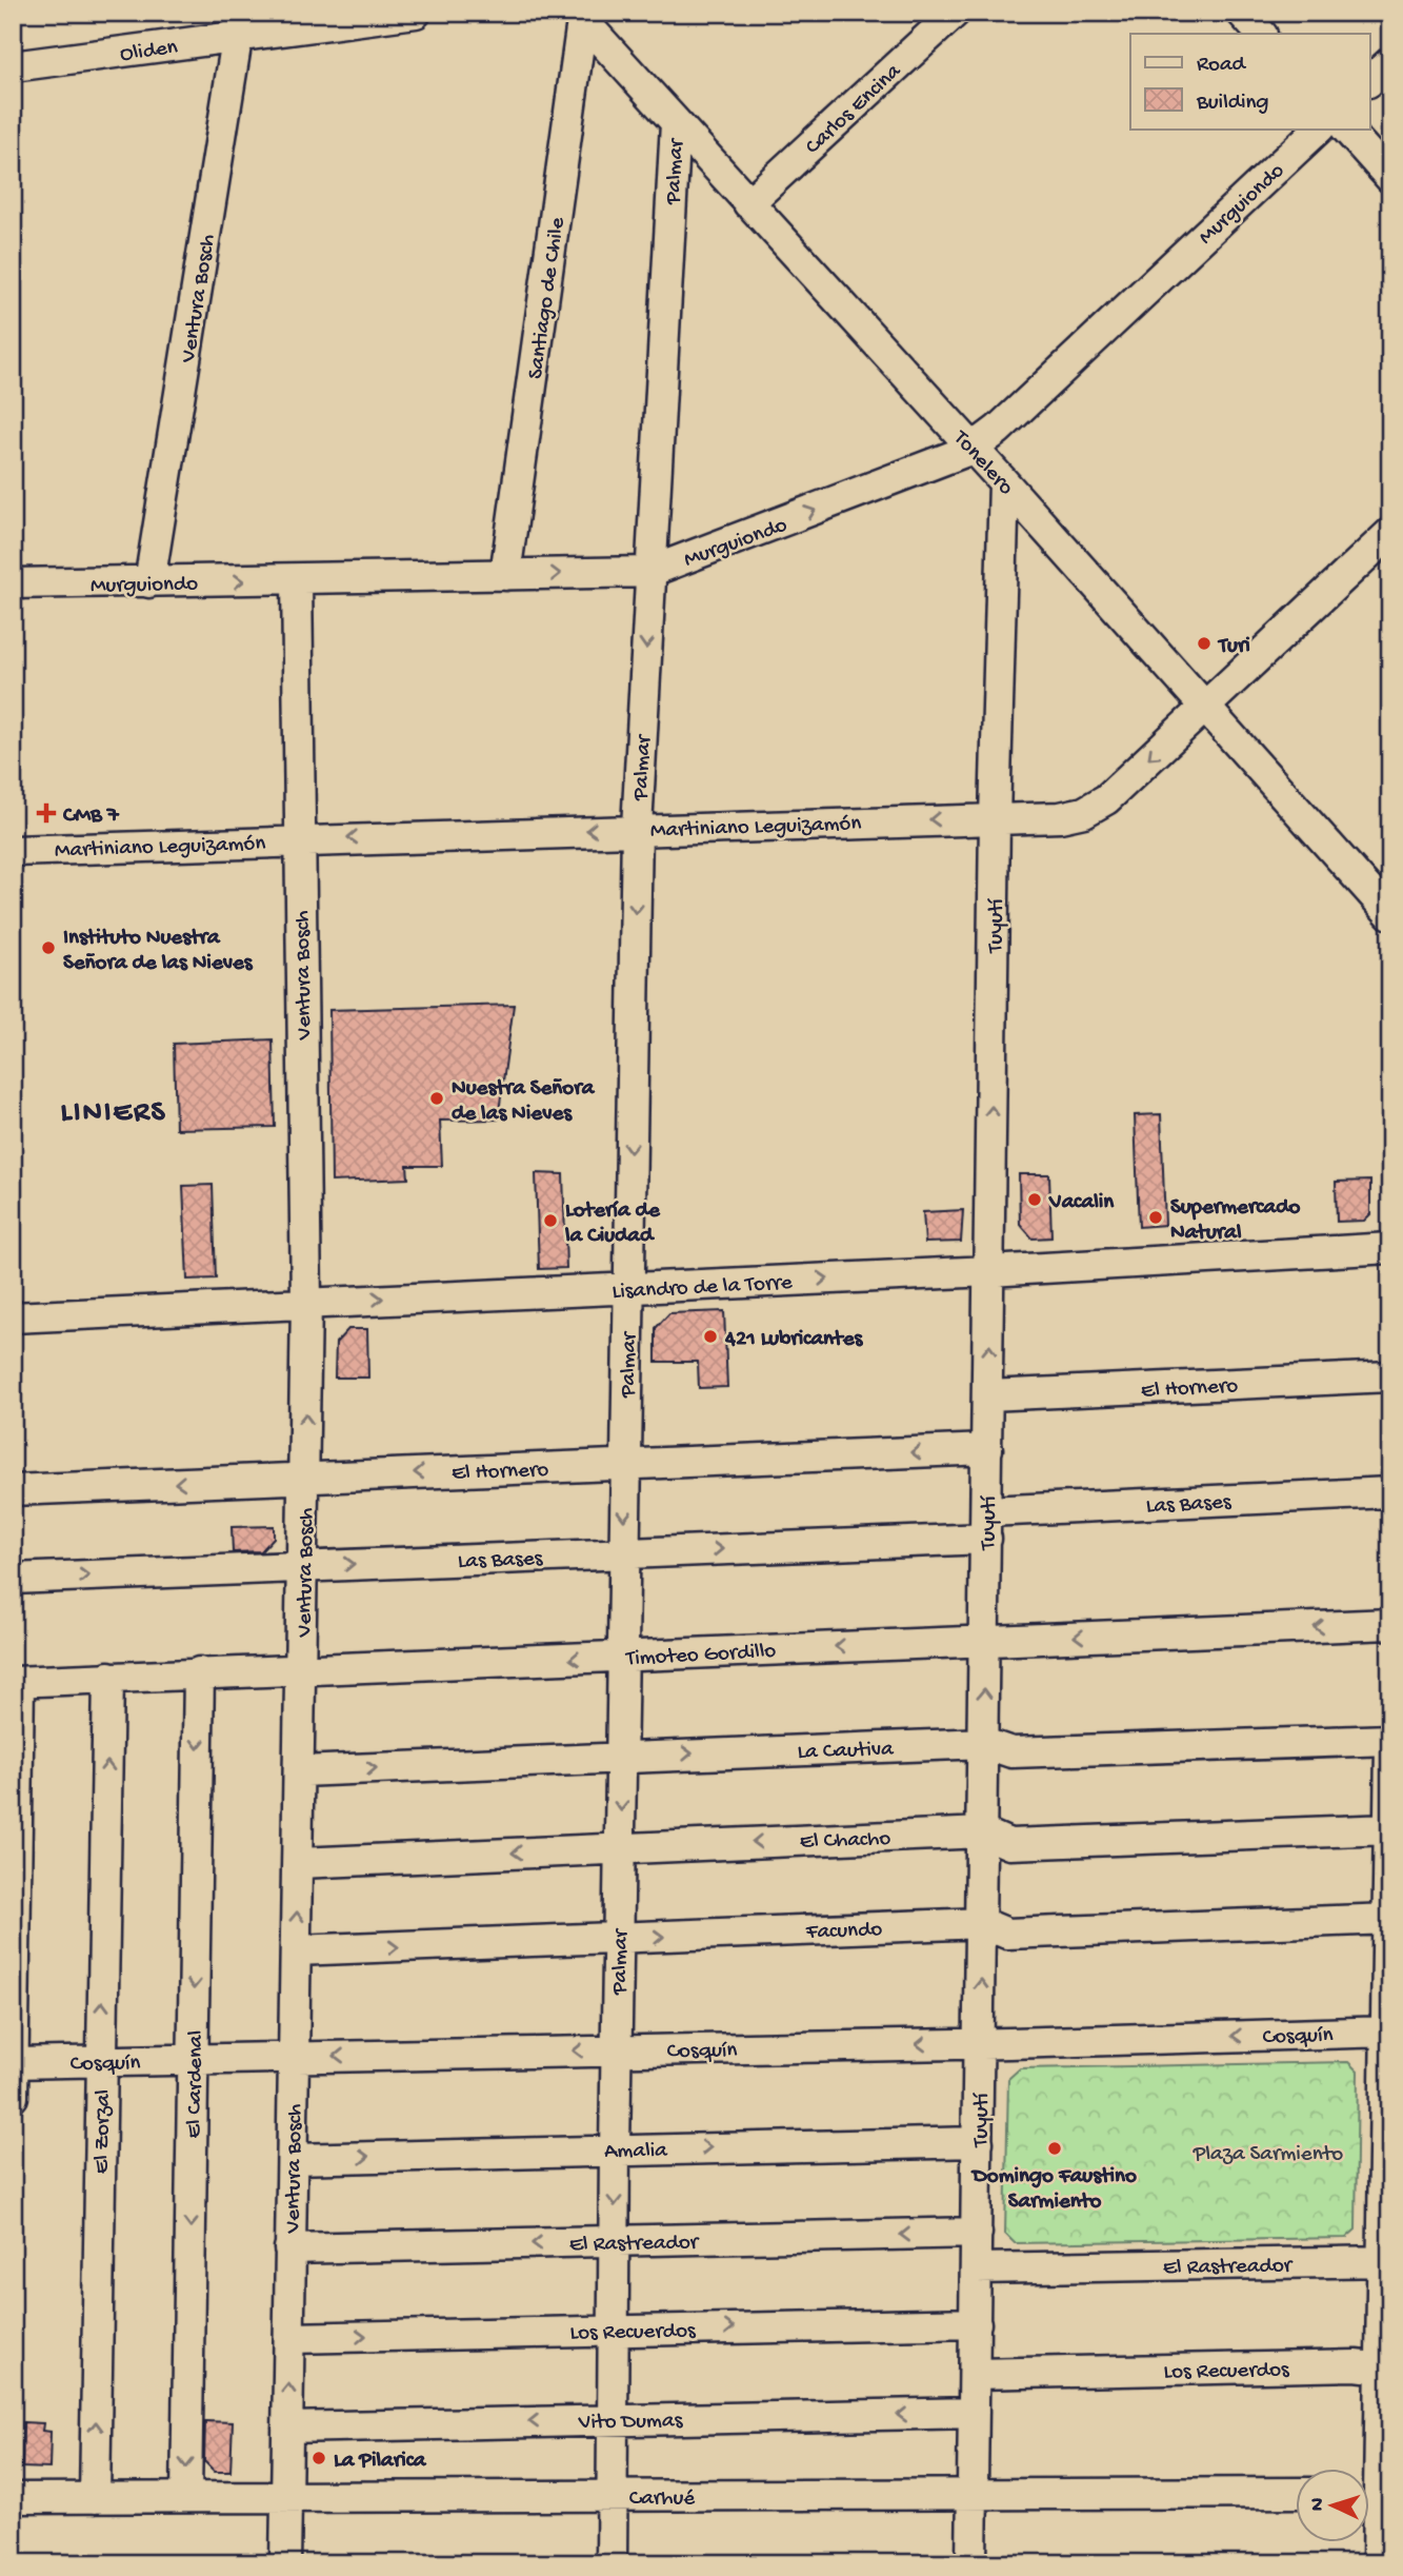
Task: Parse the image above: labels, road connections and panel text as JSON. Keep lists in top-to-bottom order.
{
  "streets": {
    "street": [
      "Oliden",
      "Carlos Encina",
      "Palmar",
      "Murguiondo",
      "Ventura Bosch",
      "Santiago de Chile",
      "Tonelero",
      "Martiniano Leguizamón",
      "Tuyutí",
      "Lisandro de la Torre",
      "El Hornero",
      "Las Bases",
      "Timoteo Gordillo",
      "La Cautiva",
      "El Chacho",
      "Facundo",
      "Cosquín",
      "El Cardenal",
      "El Zorzal",
      "Amalia",
      "El Rastreador",
      "Los Recuerdos",
      "Vito Dumas",
      "Carhué"
    ]
  },
  "crossings": [
    ["Oliden", "Ventura Bosch"],
    ["Carlos Encina", "Tonelero"],
    ["Palmar", "Murguiondo"],
    ["Palmar", "Tonelero"],
    ["Palmar", "Martiniano Leguizamón"],
    ["Palmar", "Lisandro de la Torre"],
    ["Palmar", "El Hornero"],
    ["Palmar", "Las Bases"],
    ["Palmar", "Timoteo Gordillo"],
    ["Palmar", "La Cautiva"],
    ["Palmar", "El Chacho"],
    ["Palmar", "Facundo"],
    ["Palmar", "Cosquín"],
    ["Palmar", "Amalia"],
    ["Palmar", "El Rastreador"],
    ["Palmar", "Los Recuerdos"],
    ["Palmar", "Vito Dumas"],
    ["Palmar", "Carhué"],
    ["Murguiondo", "Ventura Bosch"],
    ["Murguiondo", "Santiago de Chile"],
    ["Murguiondo", "Tonelero"],
    ["Ventura Bosch", "Martiniano Leguizamón"],
    ["Ventura Bosch", "Lisandro de la Torre"],
    ["Ventura Bosch", "El Hornero"],
    ["Ventura Bosch", "Las Bases"],
    ["Ventura Bosch", "Timoteo Gordillo"],
    ["Ventura Bosch", "La Cautiva"],
    ["Ventura Bosch", "El Chacho"],
    ["Ventura Bosch", "Facundo"],
    ["Ventura Bosch", "Cosquín"],
    ["Ventura Bosch", "Amalia"],
    ["Ventura Bosch", "El Rastreador"],
    ["Ventura Bosch", "Los Recuerdos"],
    ["Ventura Bosch", "Vito Dumas"],
    ["Ventura Bosch", "Carhué"],
    ["Santiago de Chile", "Tonelero"],
    ["Tonelero", "Martiniano Leguizamón"],
    ["Tonelero", "Tuyutí"],
    ["Martiniano Leguizamón", "Tuyutí"],
    ["Tuyutí", "Lisandro de la Torre"],
    ["Tuyutí", "El Hornero"],
    ["Tuyutí", "Las Bases"],
    ["Tuyutí", "Timoteo Gordillo"],
    ["Tuyutí", "La Cautiva"],
    ["Tuyutí", "El Chacho"],
    ["Tuyutí", "Facundo"],
    ["Tuyutí", "Cosquín"],
    ["Tuyutí", "Amalia"],
    ["Tuyutí", "El Rastreador"],
    ["Tuyutí", "Los Recuerdos"],
    ["Tuyutí", "Vito Dumas"],
    ["Tuyutí", "Carhué"],
    ["Timoteo Gordillo", "El Cardenal"],
    ["Timoteo Gordillo", "El Zorzal"],
    ["Cosquín", "El Cardenal"],
    ["Cosquín", "El Zorzal"],
    ["El Cardenal", "Carhué"],
    ["El Zorzal", "Carhué"]
  ],
  "one_way": [
    "Palmar",
    "Murguiondo",
    "Martiniano Leguizamón",
    "Tuyutí",
    "Lisandro de la Torre",
    "El Hornero",
    "Las Bases",
    "Timoteo Gordillo",
    "La Cautiva",
    "El Chacho",
    "Facundo",
    "Cosquín",
    "Amalia",
    "El Rastreador",
    "Los Recuerdos",
    "Vito Dumas"
  ],
  "districts": ["LINIERS"],
  "parks": ["Plaza Sarmiento"],
  "places": {
    "other": [
      "Turi",
      "Instituto Nuestra Señora de las Nieves",
      "Nuestra Señora de las Nieves",
      "Vacalin",
      "Supermercado Natural",
      "Lotería de la Ciudad",
      "421 Lubricantes",
      "Domingo Faustino Sarmiento",
      "La Pilarica"
    ],
    "health": ["CMB 7"]
  },
  "legend": ["Road", "Building"],
  "north": "left"
}
